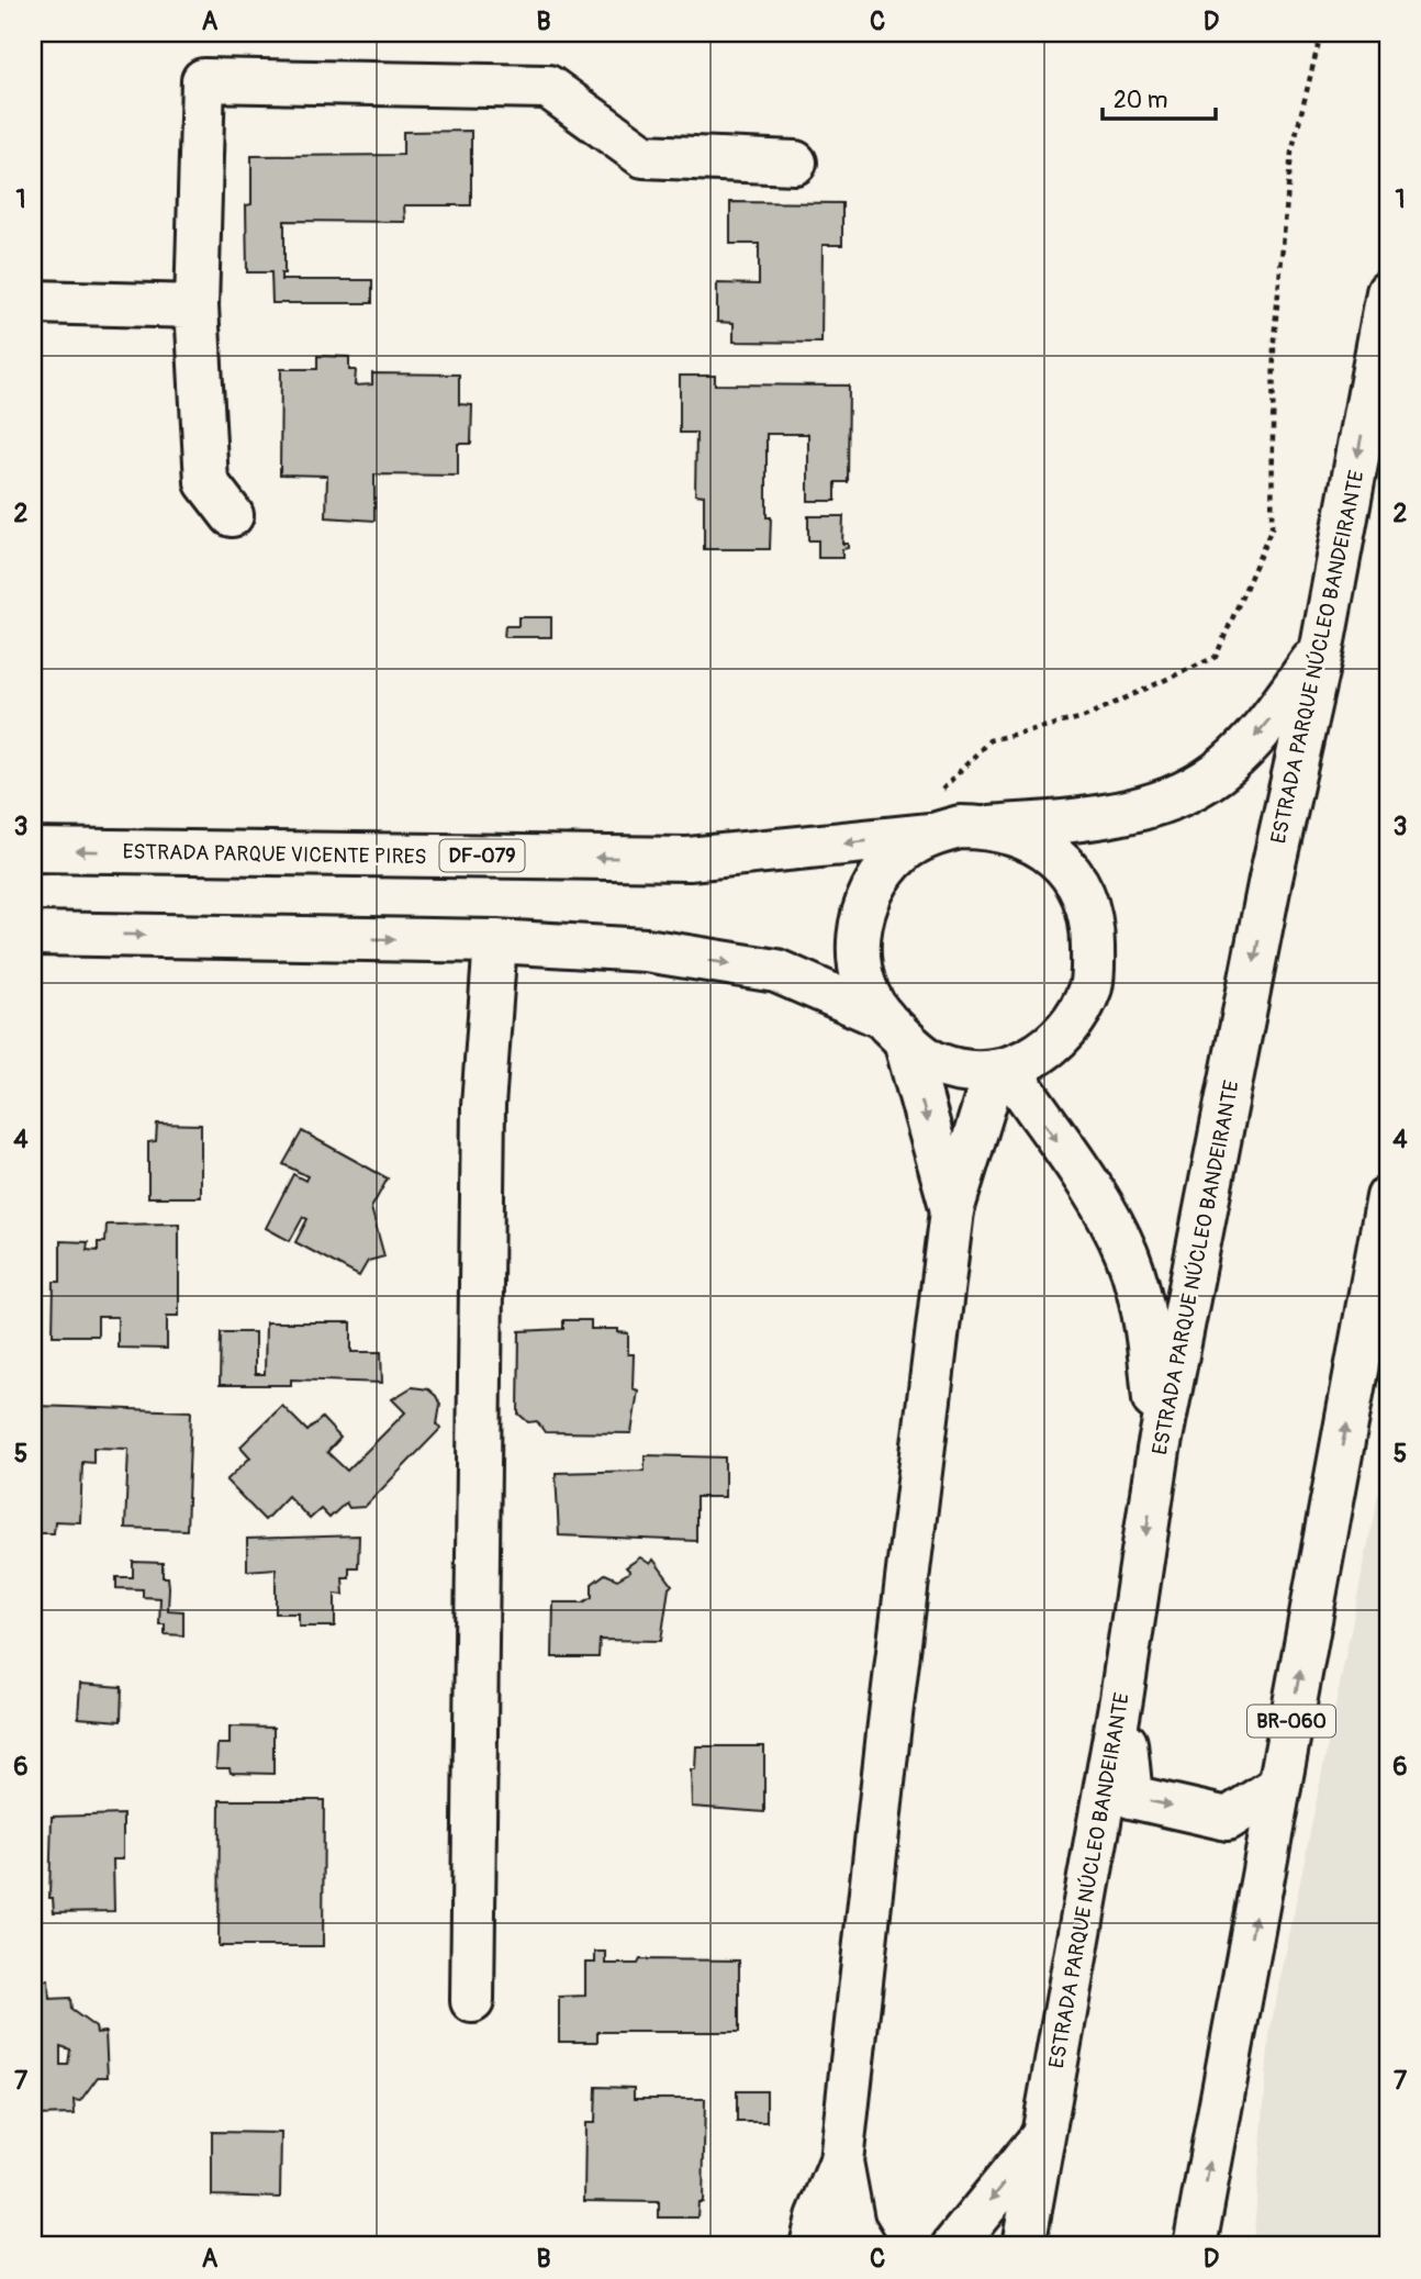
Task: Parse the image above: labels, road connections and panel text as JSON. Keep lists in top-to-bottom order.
{
  "streets": {
    "main road": [
      "ESTRADA PARQUE NÚCLEO BANDEIRANTE",
      "ESTRADA PARQUE VICENTE PIRES",
      "DF-079",
      "BR-060"
    ]
  },
  "scale_bar": "20 m",
  "grid": {
    "columns": [
      "A",
      "B",
      "C",
      "D"
    ],
    "rows": [
      "1",
      "2",
      "3",
      "4",
      "5",
      "6",
      "7"
    ]
  }
}
